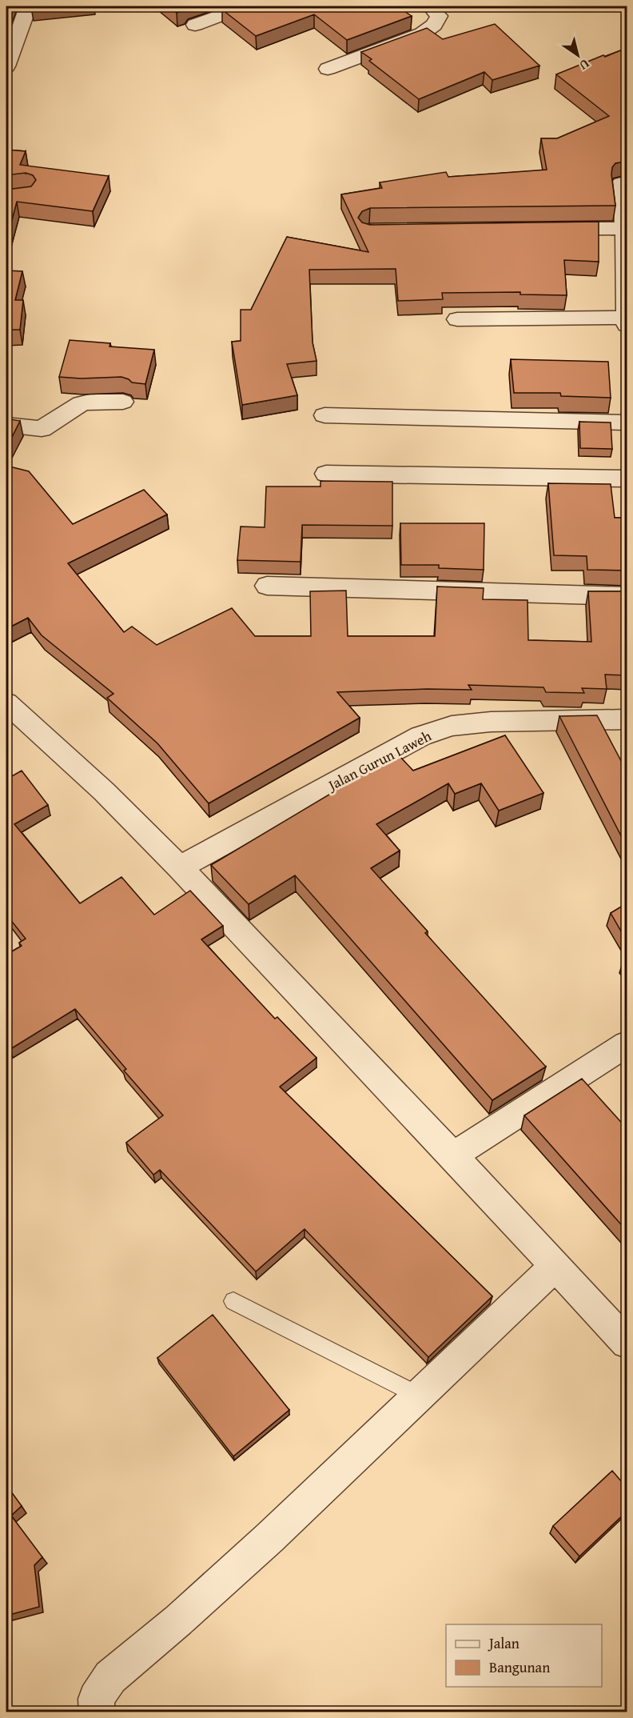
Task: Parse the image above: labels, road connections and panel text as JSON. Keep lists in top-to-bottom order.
{
  "streets": {
    "street": ["Jalan Gurun Laweh"]
  },
  "legend": ["Jalan", "Bangunan"],
  "north": "bottom right"
}
